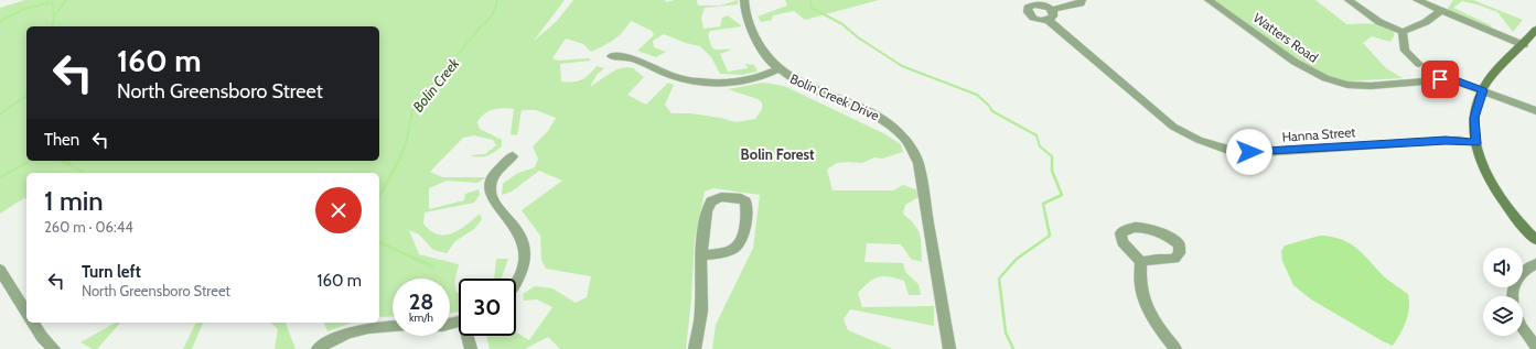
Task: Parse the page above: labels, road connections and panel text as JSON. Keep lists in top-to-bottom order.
{
  "streets": {
    "street": ["Watters Road", "Bolin Creek Drive", "Hanna Street"]
  },
  "districts": ["Bolin Forest"],
  "water": ["Bolin Creek"],
  "page": {
    "turn": ["160 m", "North Greensboro Street"],
    "then": "Then",
    "heading": ["1 min", "260 m · 06:44"],
    "list": [
      {
        "name": "Turn left",
        "note": "North Greensboro Street",
        "value": "160 m"
      }
    ],
    "speed": "28 km/h",
    "limit": "30"
  }
}
